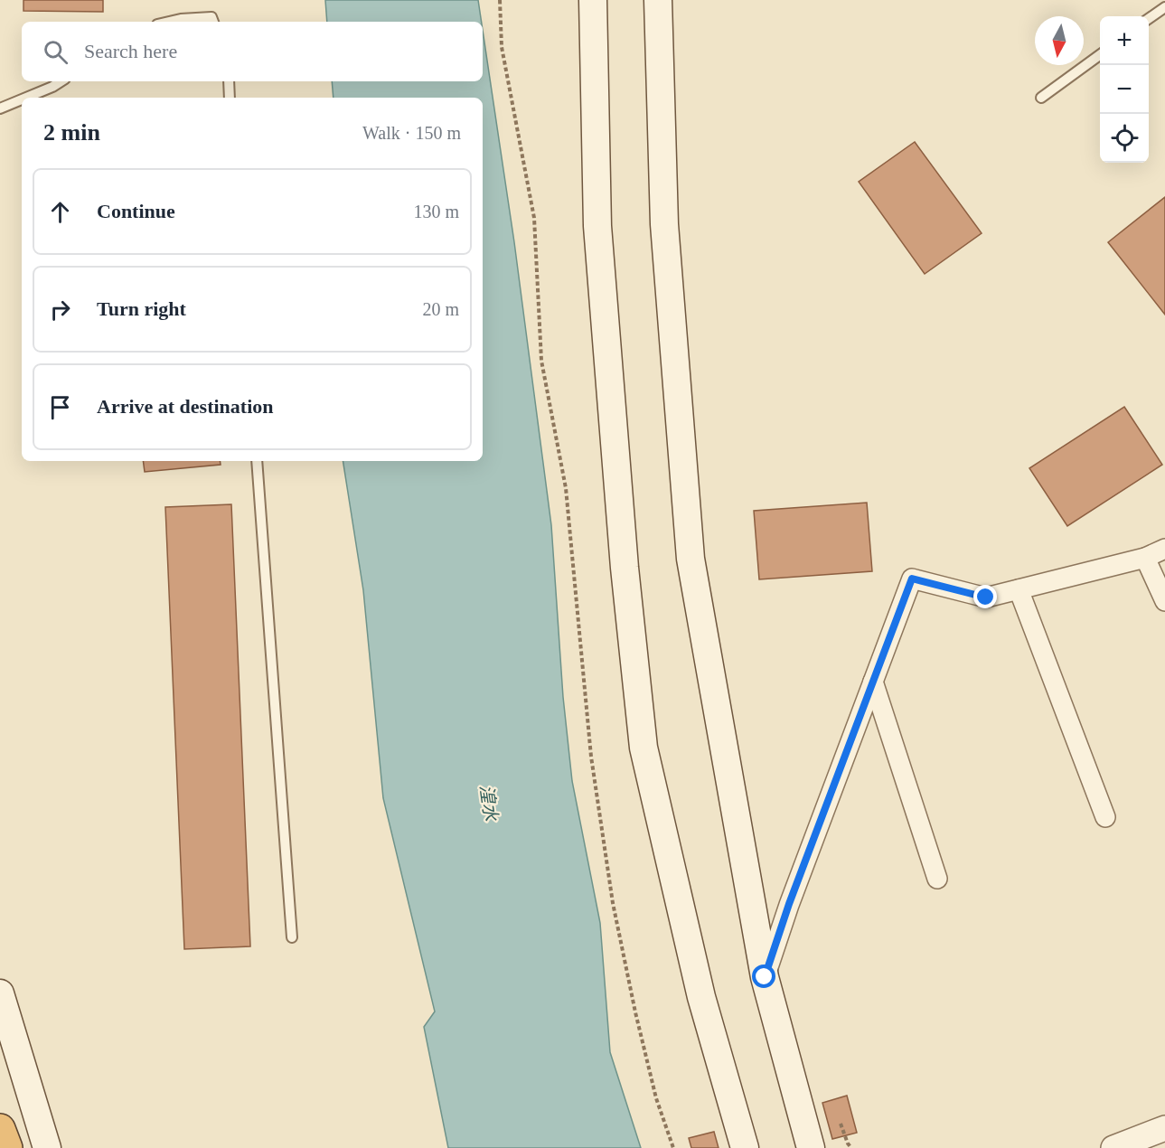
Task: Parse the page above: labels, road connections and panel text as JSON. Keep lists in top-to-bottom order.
{
  "water": ["湟水"],
  "north": "bottom",
  "page": {
    "map_buttons": ["+", "−"],
    "search": "Search here",
    "heading": ["2 min", "Walk · 150 m"],
    "list": [
      ["Continue", "130 m"],
      ["Turn right", "20 m"],
      "Arrive at destination"
    ]
  }
}
